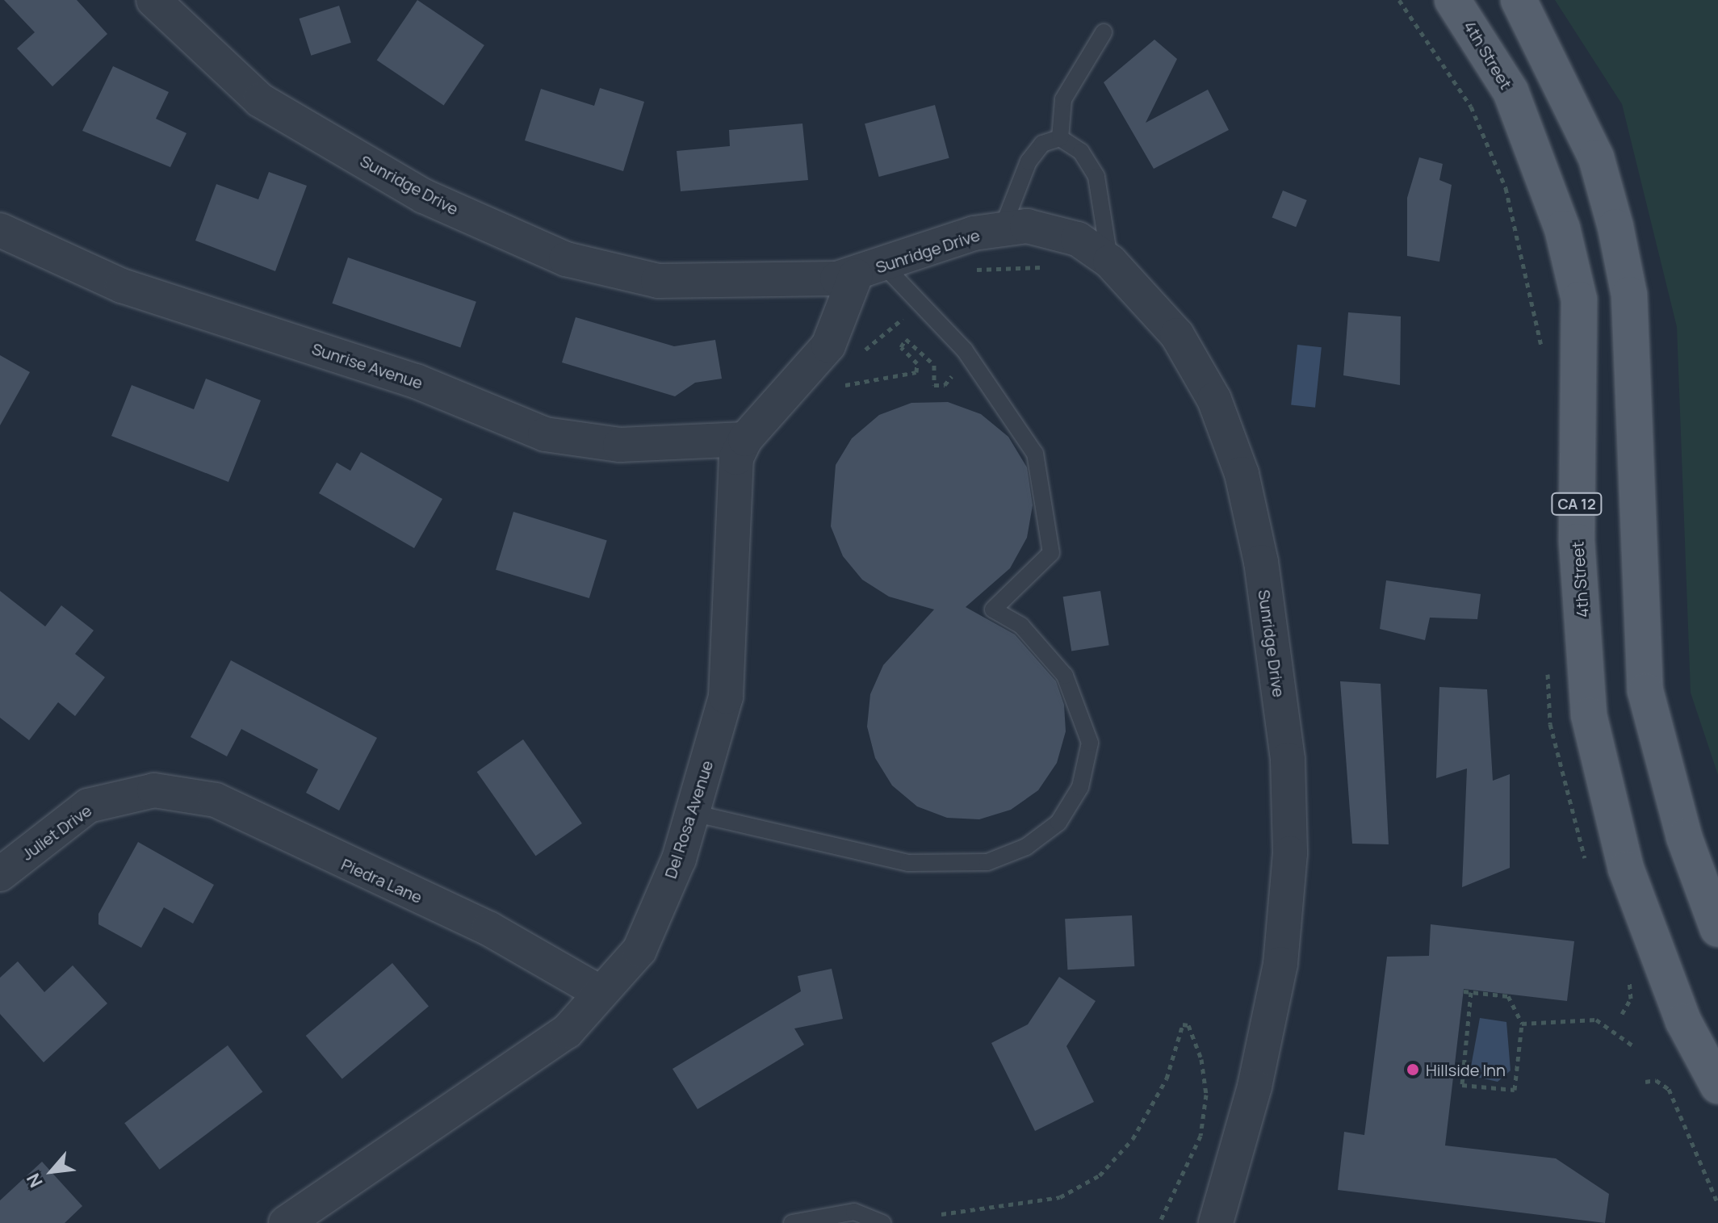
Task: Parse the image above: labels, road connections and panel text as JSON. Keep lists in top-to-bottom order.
{
  "streets": {
    "main road": ["4th Street", "CA 12"],
    "street": [
      "Sunridge Drive",
      "Sunrise Avenue",
      "Del Rosa Avenue",
      "Juliet Drive",
      "Piedra Lane"
    ]
  },
  "crossings": [
    ["Sunridge Drive", "Del Rosa Avenue"],
    ["Sunrise Avenue", "Del Rosa Avenue"],
    ["Del Rosa Avenue", "Piedra Lane"],
    ["Juliet Drive", "Piedra Lane"]
  ],
  "places": ["Hillside Inn"],
  "north": "bottom left"
}
